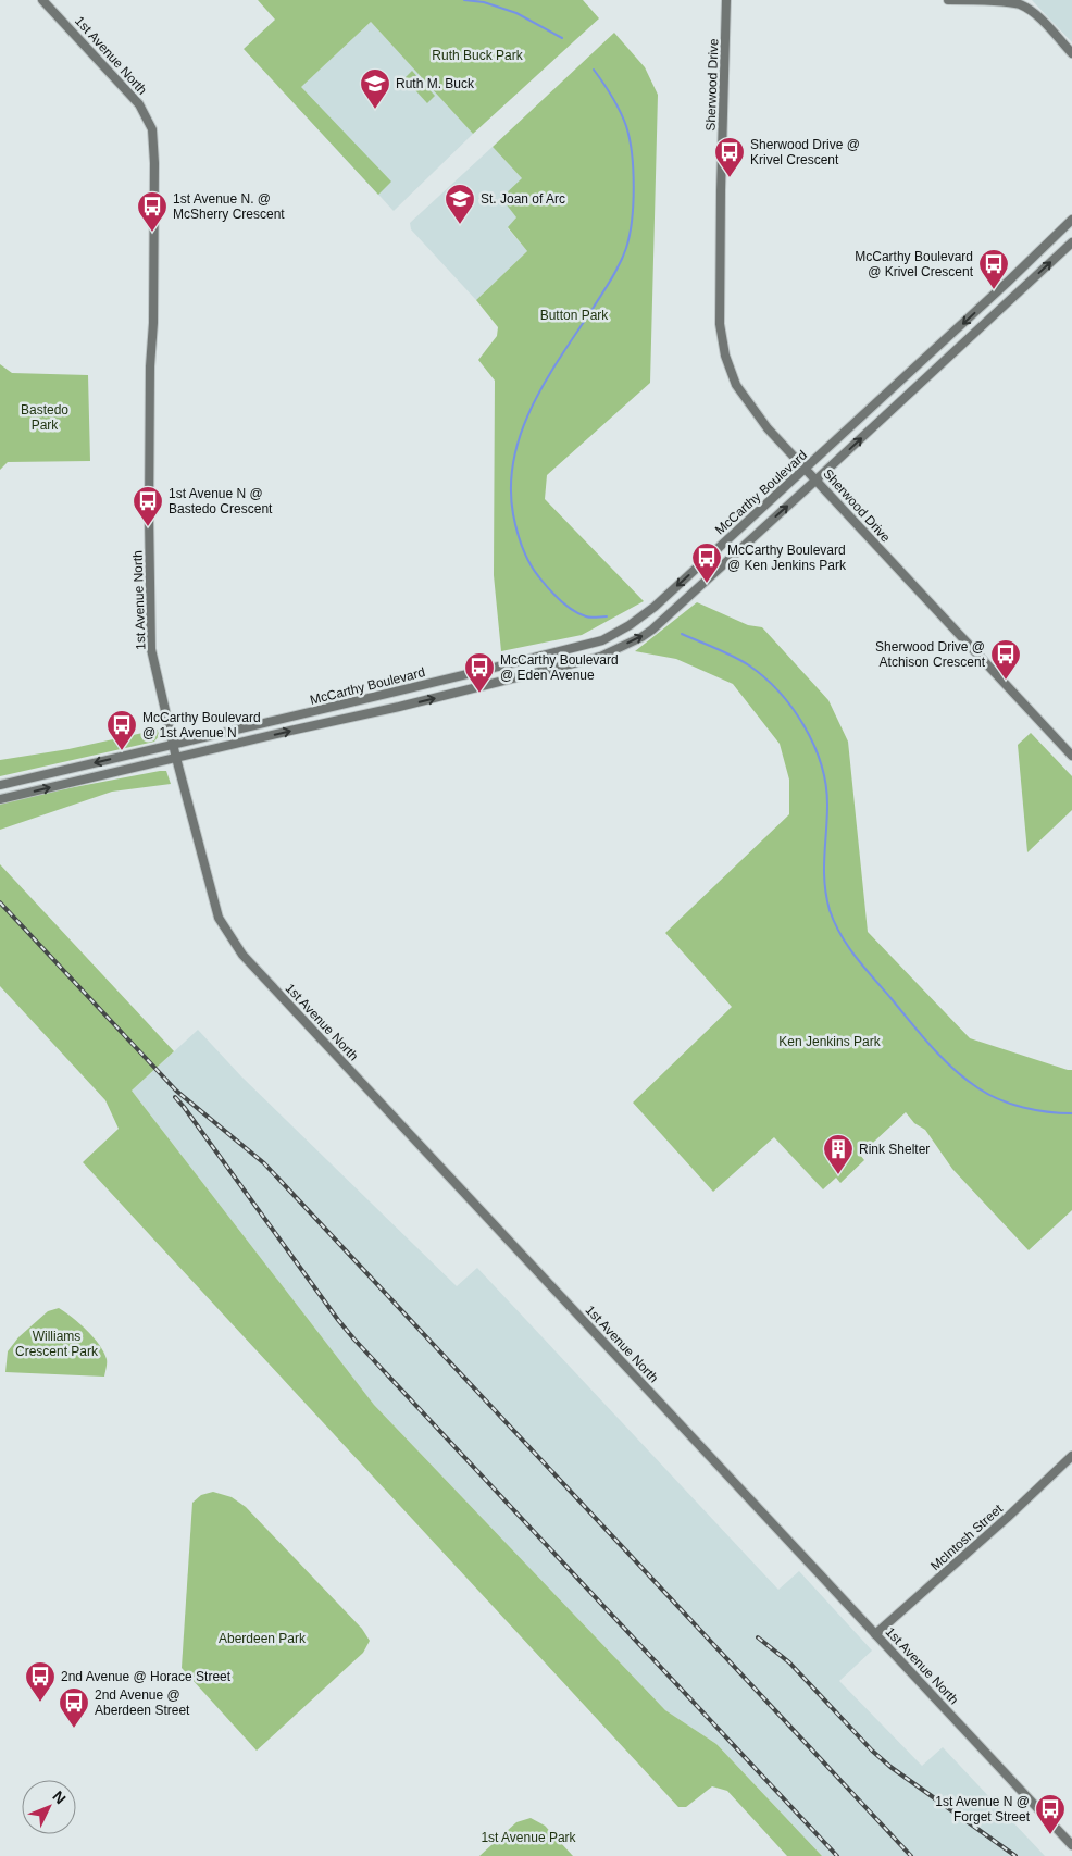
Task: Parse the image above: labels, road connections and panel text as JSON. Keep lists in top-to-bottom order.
{
  "streets": {
    "main road": [
      "1st Avenue North",
      "Sherwood Drive",
      "McCarthy Boulevard",
      "McIntosh Street"
    ]
  },
  "crossings": [
    ["1st Avenue North", "McCarthy Boulevard"],
    ["1st Avenue North", "McIntosh Street"],
    ["Sherwood Drive", "McCarthy Boulevard"]
  ],
  "parks": [
    "Ruth Buck Park",
    "Button Park",
    "Bastedo Park",
    "Ken Jenkins Park",
    "Williams Crescent Park",
    "Aberdeen Park",
    "1st Avenue Park"
  ],
  "places": {
    "school or university": ["Ruth M. Buck", "St. Joan of Arc"],
    "bus stop": [
      "Sherwood Drive @ Krivel Crescent",
      "1st Avenue N. @ McSherry Crescent",
      "McCarthy Boulevard @ Krivel Crescent",
      "1st Avenue N @ Bastedo Crescent",
      "McCarthy Boulevard @ Ken Jenkins Park",
      "Sherwood Drive @ Atchison Crescent",
      "McCarthy Boulevard @ Eden Avenue",
      "McCarthy Boulevard @ 1st Avenue N",
      "2nd Avenue @ Horace Street",
      "2nd Avenue @ Aberdeen Street",
      "1st Avenue N @ Forget Street"
    ],
    "building": ["Rink Shelter"]
  },
  "north": "top right"
}
